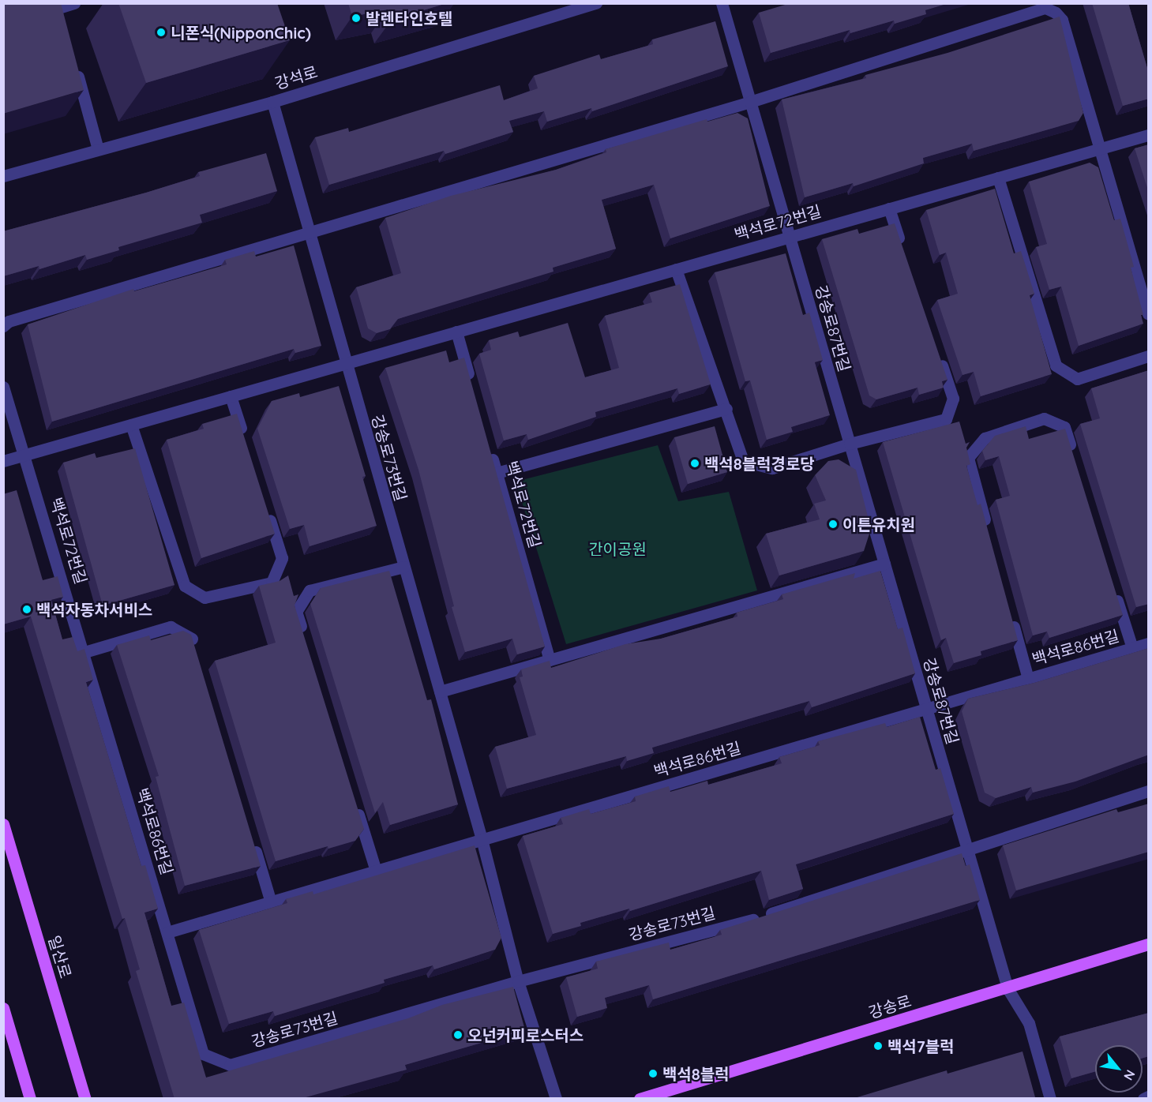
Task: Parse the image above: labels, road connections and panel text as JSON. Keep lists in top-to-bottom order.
{
  "streets": {
    "main road": ["일산로", "강송로"],
    "street": [
      "강석로",
      "백석로72번길",
      "강송로87번길",
      "강송로73번길",
      "백석로86번길"
    ]
  },
  "crossings": [
    ["강석로", "강송로73번길"],
    ["백석로72번길", "강송로87번길"],
    ["백석로72번길", "강송로73번길"],
    ["백석로72번길", "백석로86번길"],
    ["강송로87번길", "강송로73번길"],
    ["강송로87번길", "백석로86번길"],
    ["강송로87번길", "강송로"],
    ["강송로73번길", "백석로86번길"]
  ],
  "parks": ["간이공원"],
  "places": [
    "발렌타인호텔",
    "니폰식(NipponChic)",
    "백석8블럭경로당",
    "이튼유치원",
    "백석자동차서비스",
    "오넌커피로스터스",
    "백석7블럭",
    "백석8블럭"
  ],
  "north": "bottom right"
}
